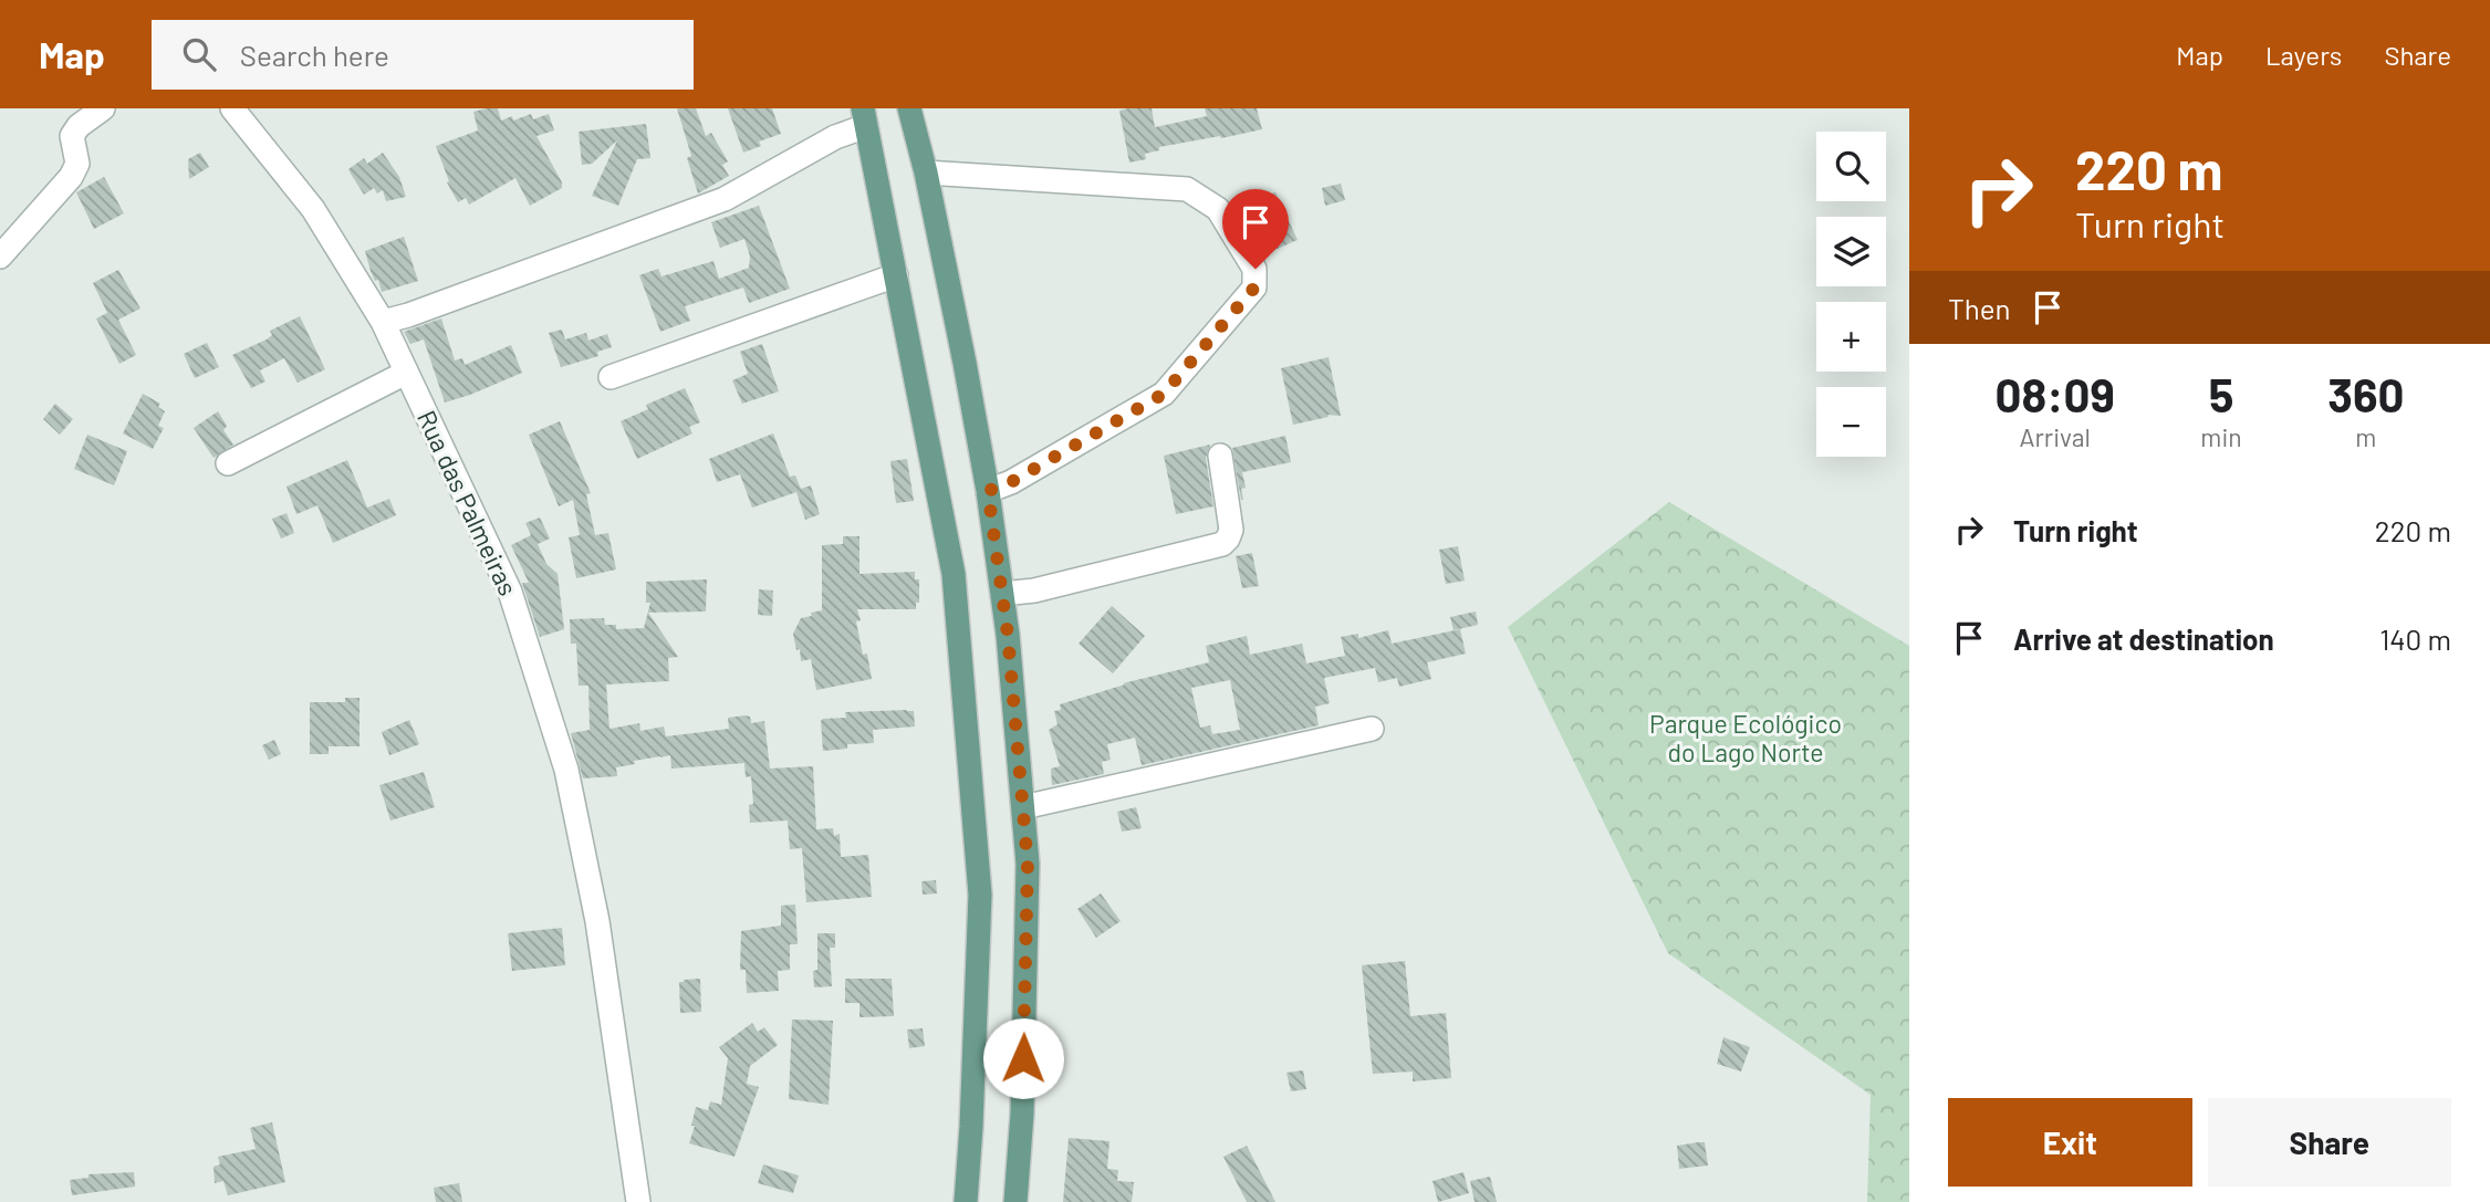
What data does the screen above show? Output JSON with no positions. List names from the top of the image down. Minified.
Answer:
{"streets":{"street":["Rua das Palmeiras"]},"parks":["Parque Ecológico do Lago Norte"],"page":{"header":"Map","search":"Search here","nav":["Map","Layers","Share"],"turn":["220 m","Turn right"],"map_buttons":["+","−"],"then":"Then","eta":["08:09","Arrival","5","min","360","m"],"list":[{"name":"Turn right","value":"220 m"},{"name":"Arrive at destination","value":"140 m"}],"buttons":["Exit","Share"]}}
